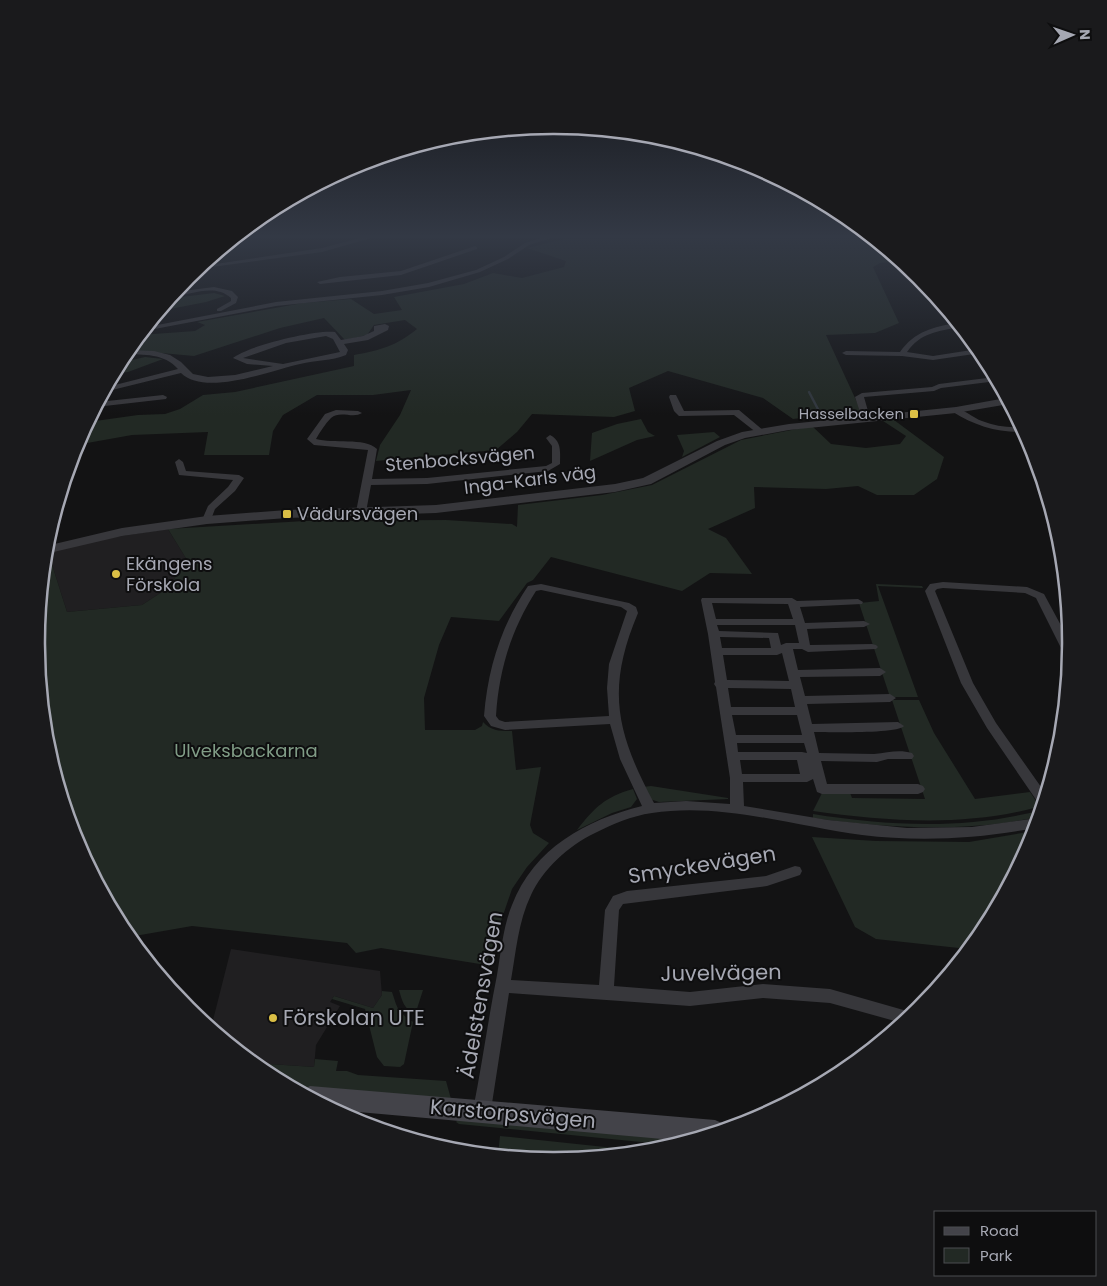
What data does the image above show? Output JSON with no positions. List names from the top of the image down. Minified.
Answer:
{"streets":{"main road":["Karstorpsvägen"],"street":["Stenbocksvägen","Inga-Karls väg","Smyckevägen","Juvelvägen","Ädelstensvägen"]},"crossings":[["Smyckevägen","Juvelvägen"],["Juvelvägen","Ädelstensvägen"],["Ädelstensvägen","Karstorpsvägen"]],"parks":["Ulveksbackarna"],"places":{"transit":["Hasselbacken","Vädursvägen"],"other":["Ekängens Förskola","Förskolan UTE"]},"legend":["Road","Park"],"north":"right"}
